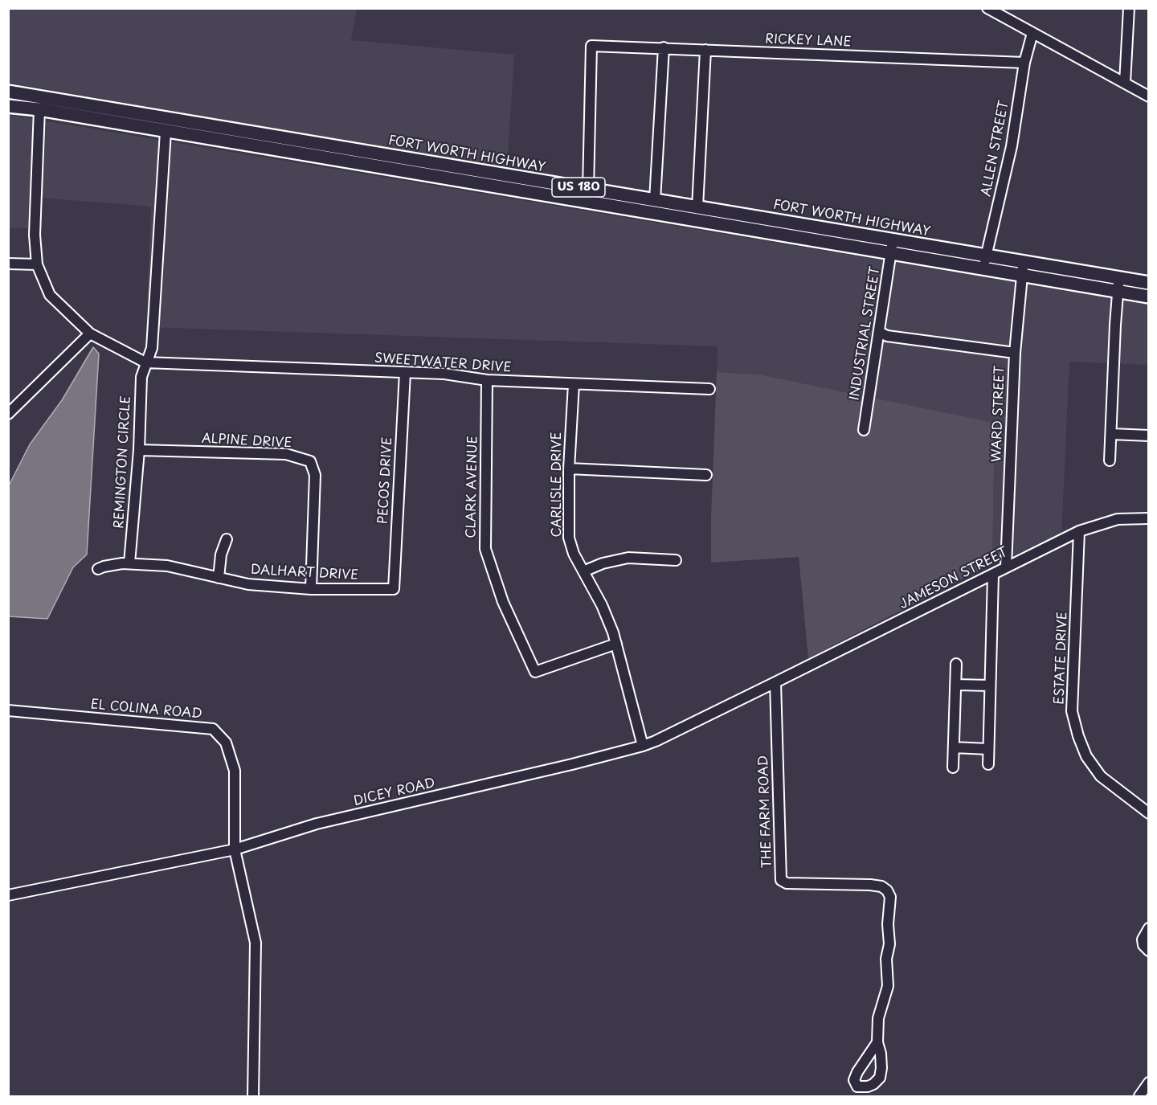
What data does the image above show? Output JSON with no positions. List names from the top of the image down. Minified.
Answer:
{"streets":{"main road":["FORT WORTH HIGHWAY","US 180"],"street":["RICKEY LANE","ALLEN STREET","INDUSTRIAL STREET","SWEETWATER DRIVE","WARD STREET","ALPINE DRIVE","REMINGTON CIRCLE","PECOS DRIVE","CARLISLE DRIVE","CLARK AVENUE","DALHART DRIVE","JAMESON STREET","ESTATE DRIVE","EL COLINA ROAD","DICEY ROAD","THE FARM ROAD"]},"crossings":[["RICKEY LANE","ALLEN STREET"],["RICKEY LANE","FORT WORTH HIGHWAY"],["ALLEN STREET","FORT WORTH HIGHWAY"],["FORT WORTH HIGHWAY","INDUSTRIAL STREET"],["FORT WORTH HIGHWAY","SWEETWATER DRIVE"],["FORT WORTH HIGHWAY","WARD STREET"],["SWEETWATER DRIVE","REMINGTON CIRCLE"],["SWEETWATER DRIVE","PECOS DRIVE"],["SWEETWATER DRIVE","CARLISLE DRIVE"],["SWEETWATER DRIVE","CLARK AVENUE"],["WARD STREET","JAMESON STREET"],["ALPINE DRIVE","REMINGTON CIRCLE"],["ALPINE DRIVE","DALHART DRIVE"],["REMINGTON CIRCLE","DALHART DRIVE"],["PECOS DRIVE","DALHART DRIVE"],["CARLISLE DRIVE","CLARK AVENUE"],["CARLISLE DRIVE","DICEY ROAD"],["JAMESON STREET","ESTATE DRIVE"],["JAMESON STREET","DICEY ROAD"],["JAMESON STREET","THE FARM ROAD"],["EL COLINA ROAD","DICEY ROAD"],["DICEY ROAD","THE FARM ROAD"]]}
